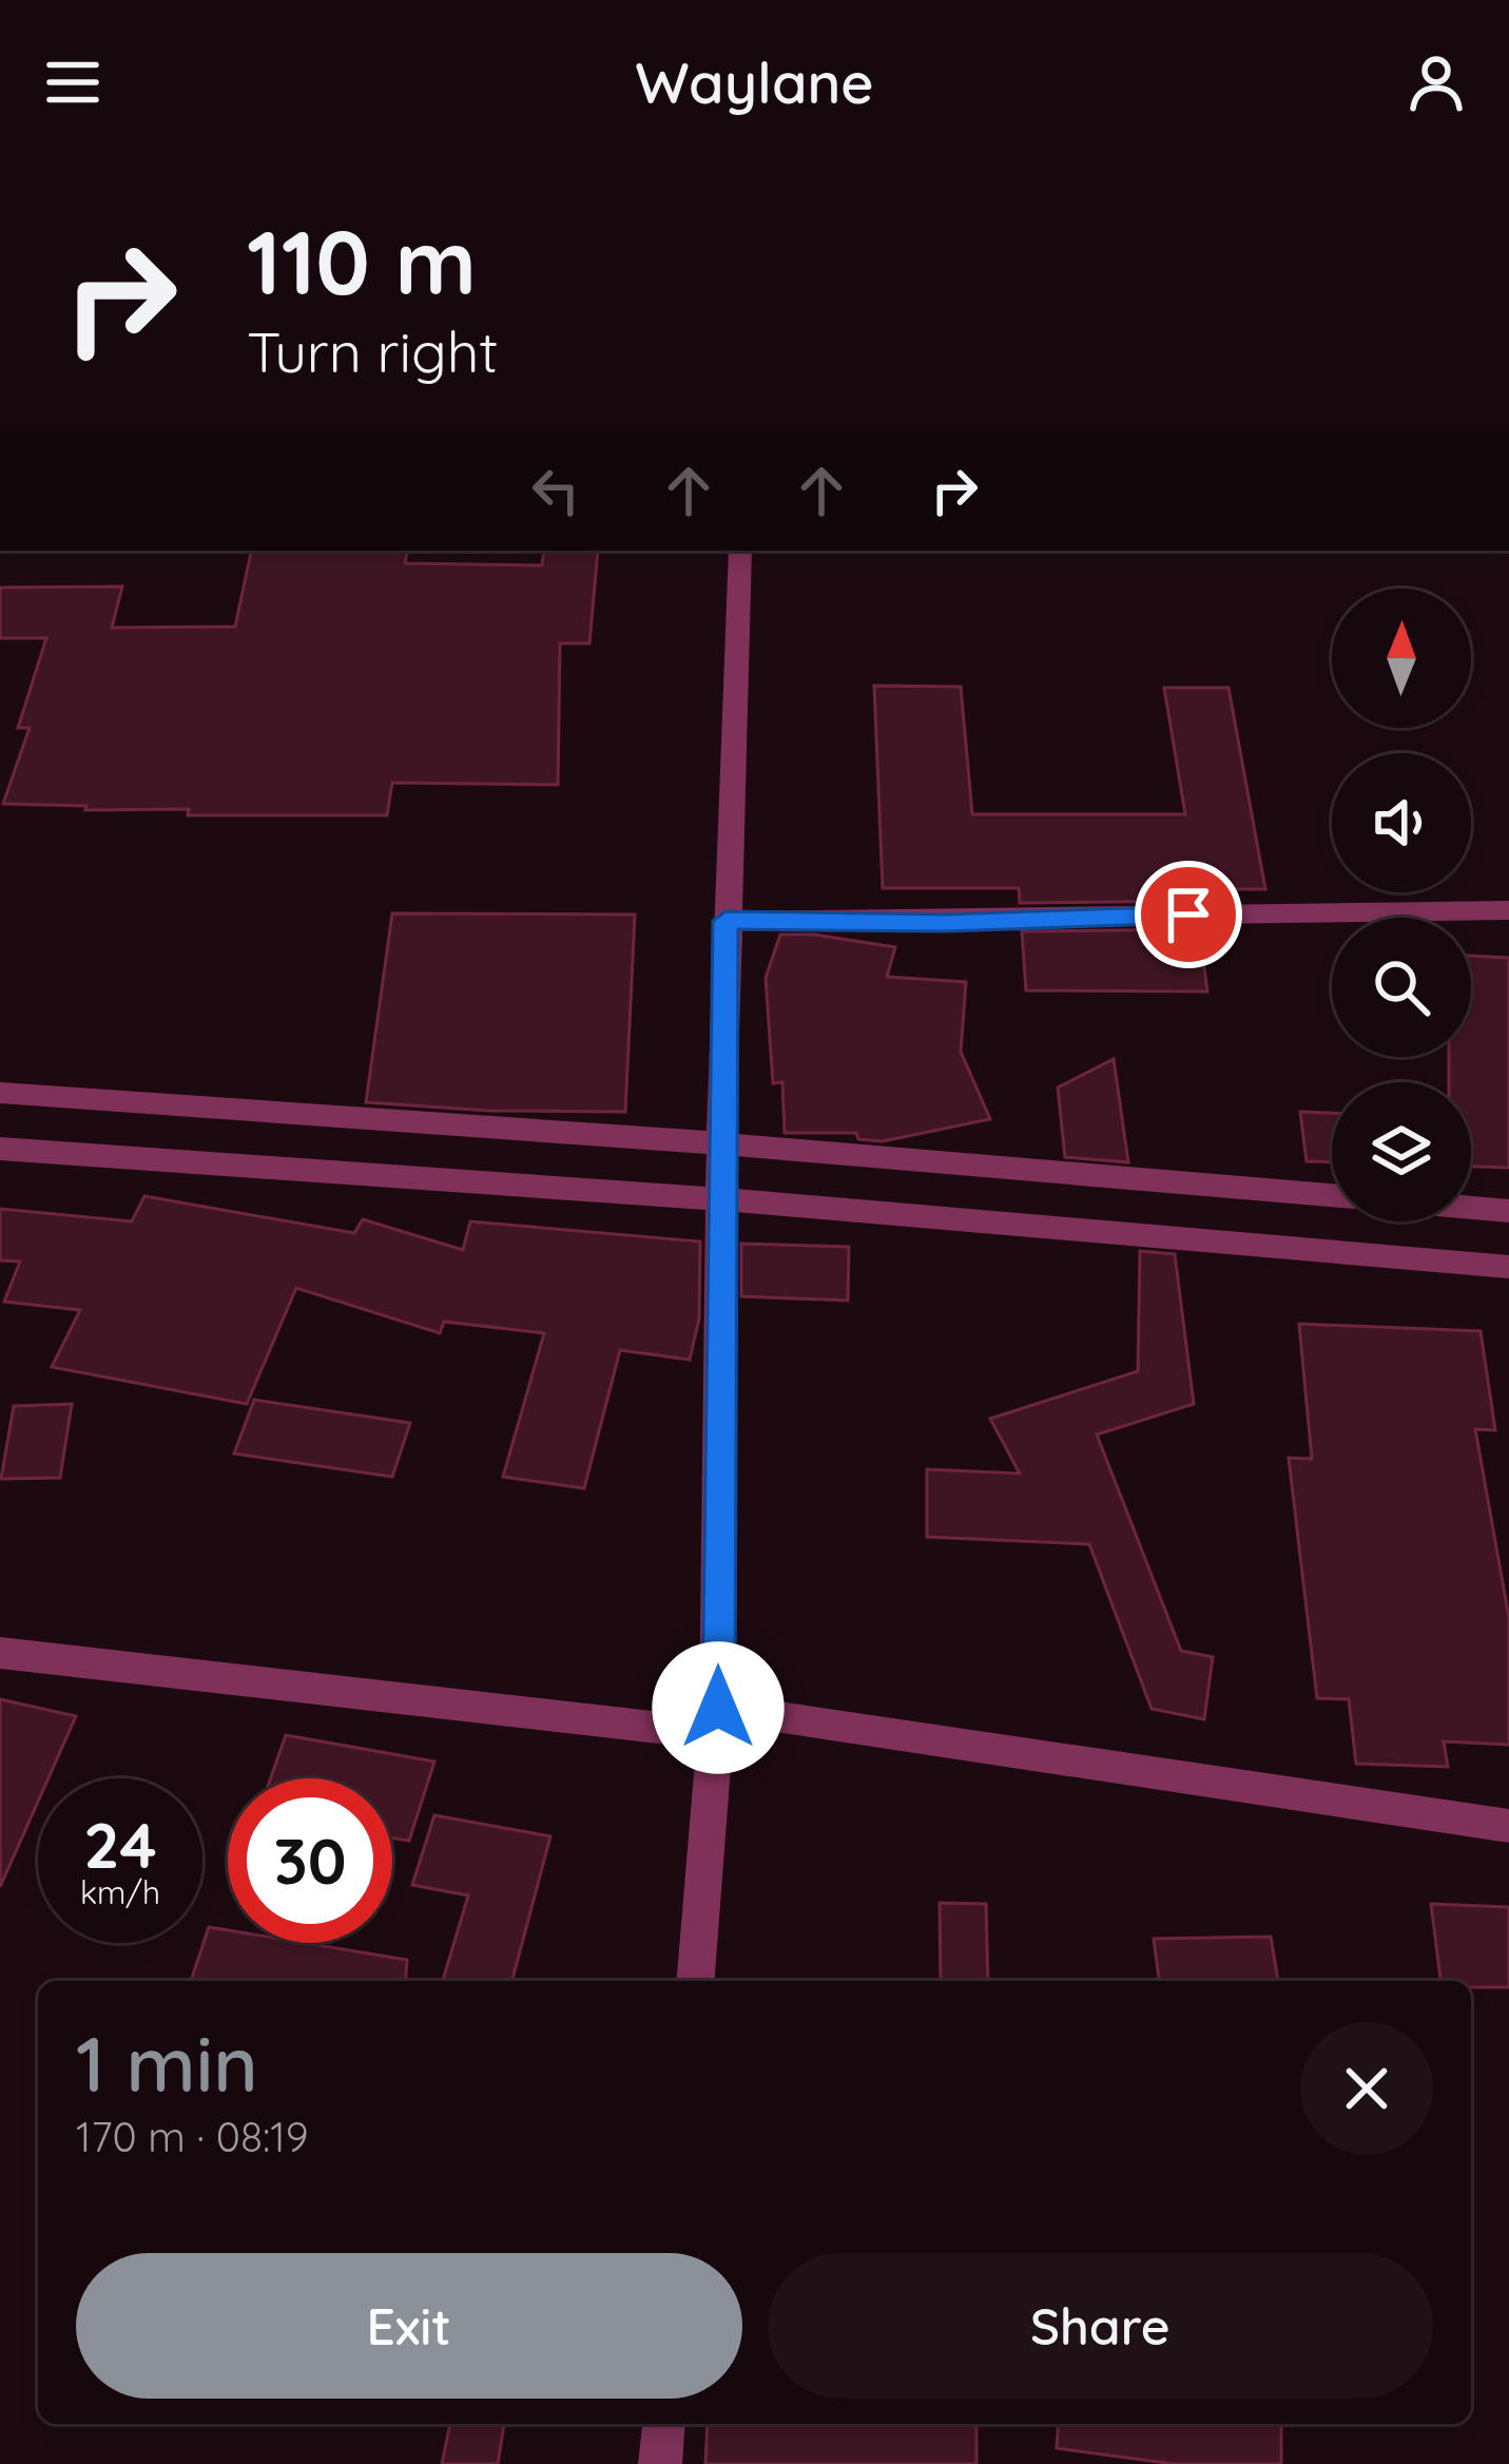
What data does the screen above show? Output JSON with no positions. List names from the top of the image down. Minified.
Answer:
{"north":"top","page":{"header":"Waylane","turn":["110 m","Turn right"],"speed":"24 km/h","limit":"30","heading":["1 min","170 m · 08:19"],"buttons":["Exit","Share"]}}
